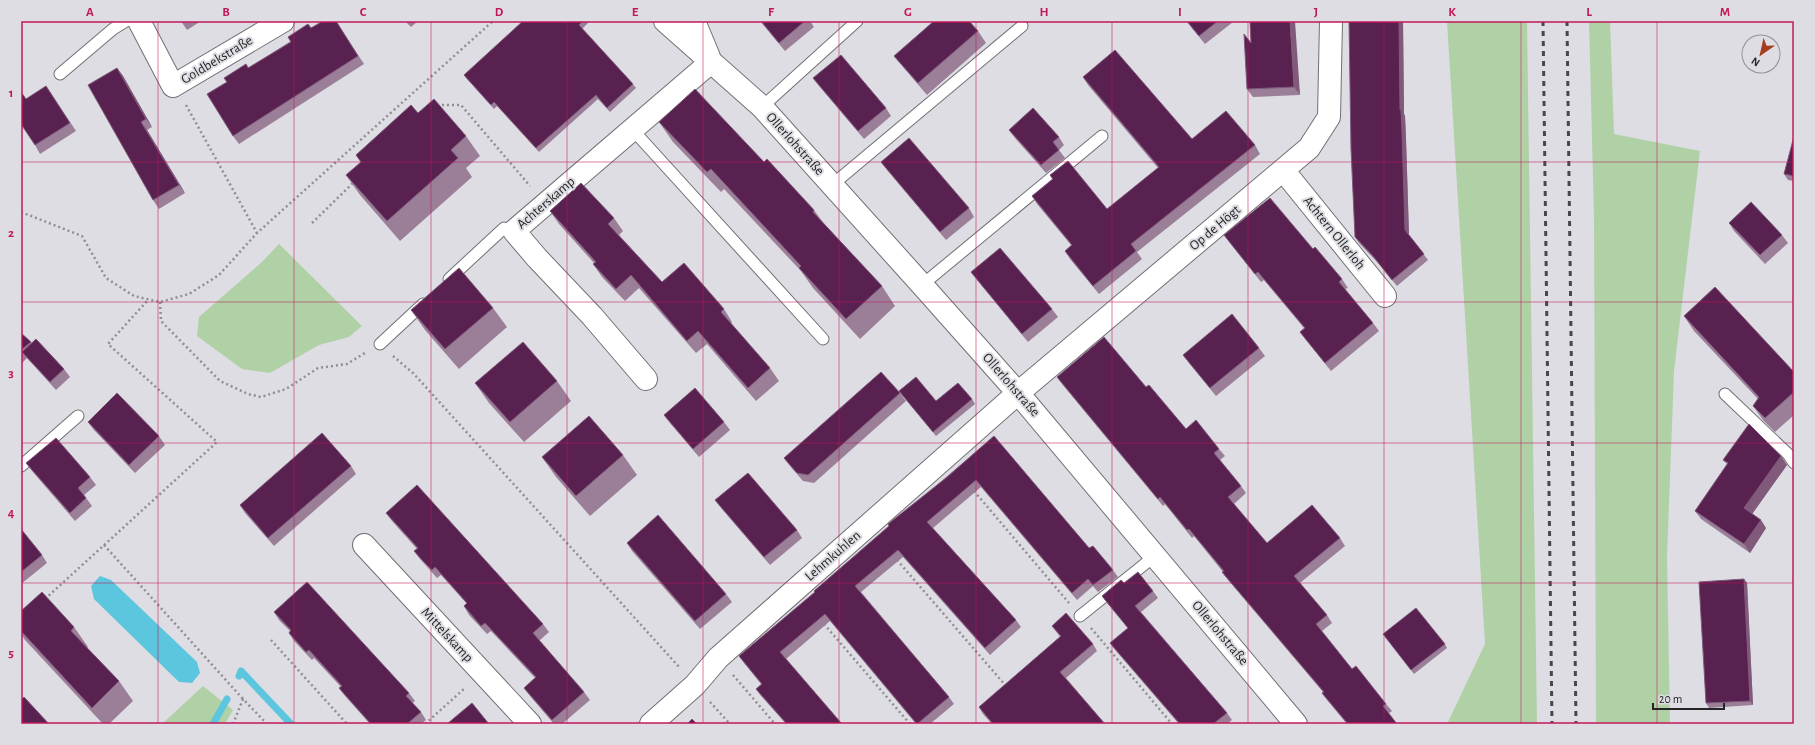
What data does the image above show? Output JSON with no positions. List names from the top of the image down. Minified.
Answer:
{"streets":{"street":["Goldbekstraße","Ollerlohstraße","Achterskamp","Op de Högt","Achtern Ollerloh","Lehmkuhlen","Mittelskamp"]},"crossings":[["Ollerlohstraße","Achterskamp"],["Ollerlohstraße","Op de Högt"],["Ollerlohstraße","Lehmkuhlen"],["Op de Högt","Achtern Ollerloh"],["Op de Högt","Lehmkuhlen"]],"scale_bar":"20 m","north":"bottom left","grid":{"columns":["A","B","C","D","E","F","G","H","I","J","K","L","M"],"rows":["1","2","3","4","5"]}}
